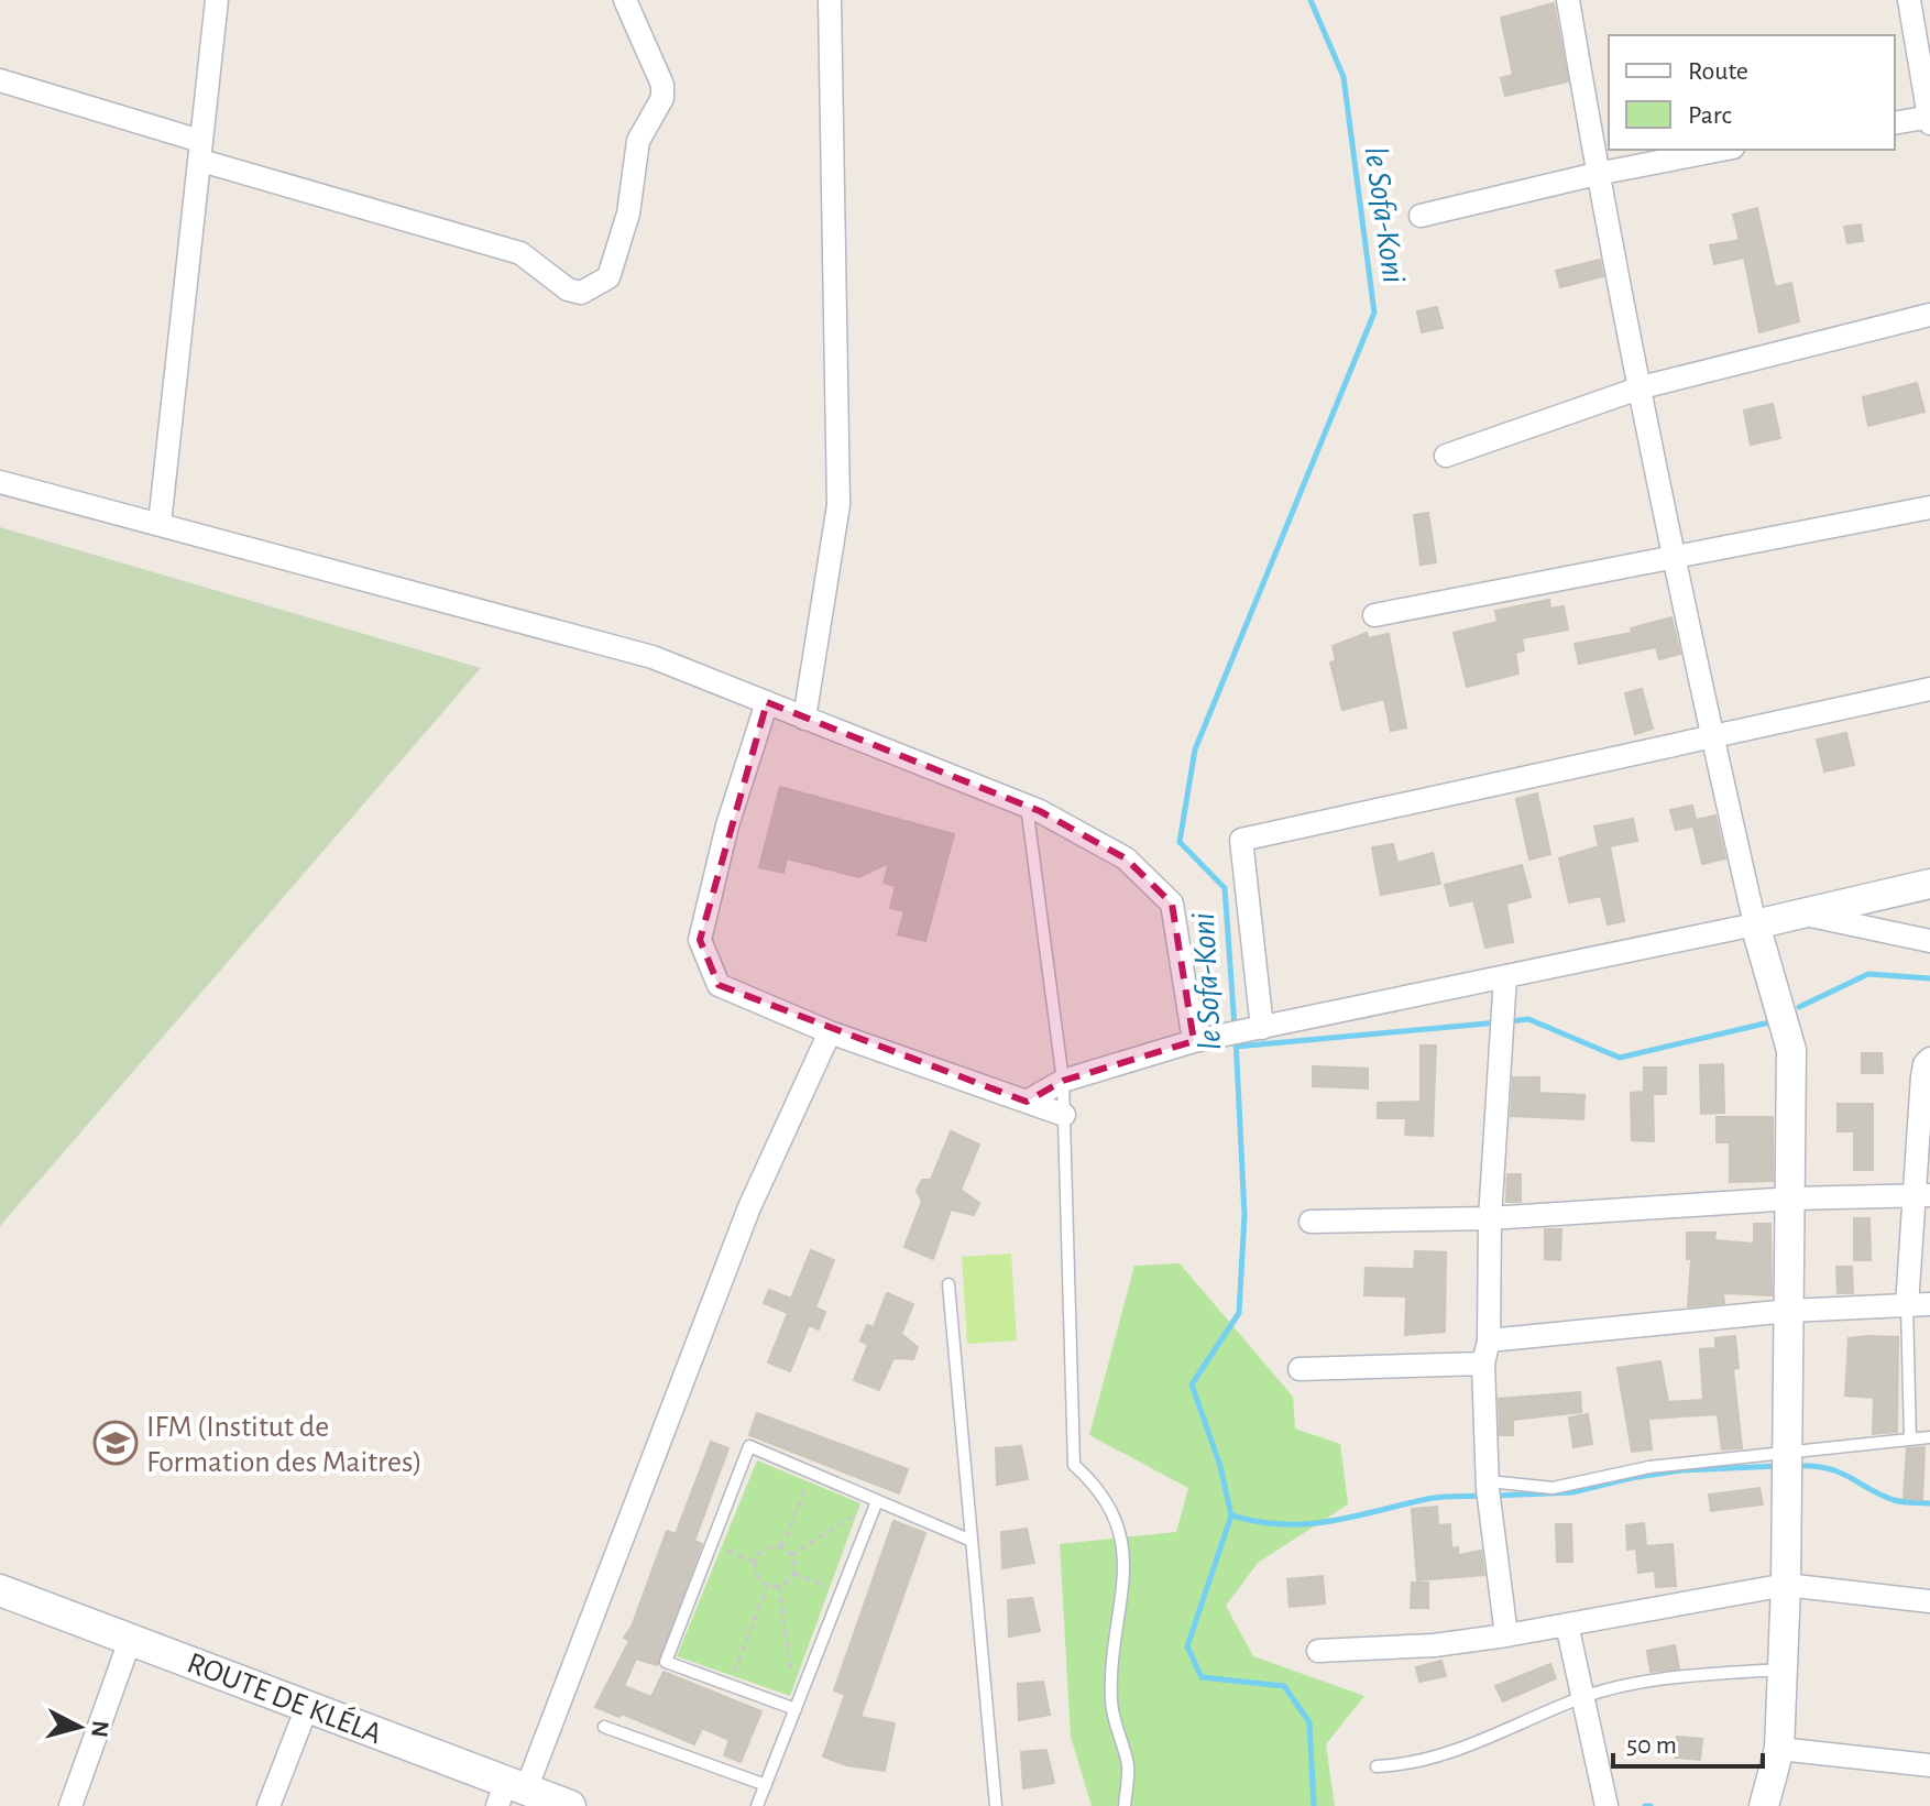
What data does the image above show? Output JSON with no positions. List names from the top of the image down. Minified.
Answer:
{"streets":{"main road":["ROUTE DE KLÉLA"]},"water":["le Sofa-Koni"],"places":{"school or university":["IFM (Institut de Formation des Maitres)"]},"legend":["Route","Parc"],"scale_bar":"50 m","north":"right"}
